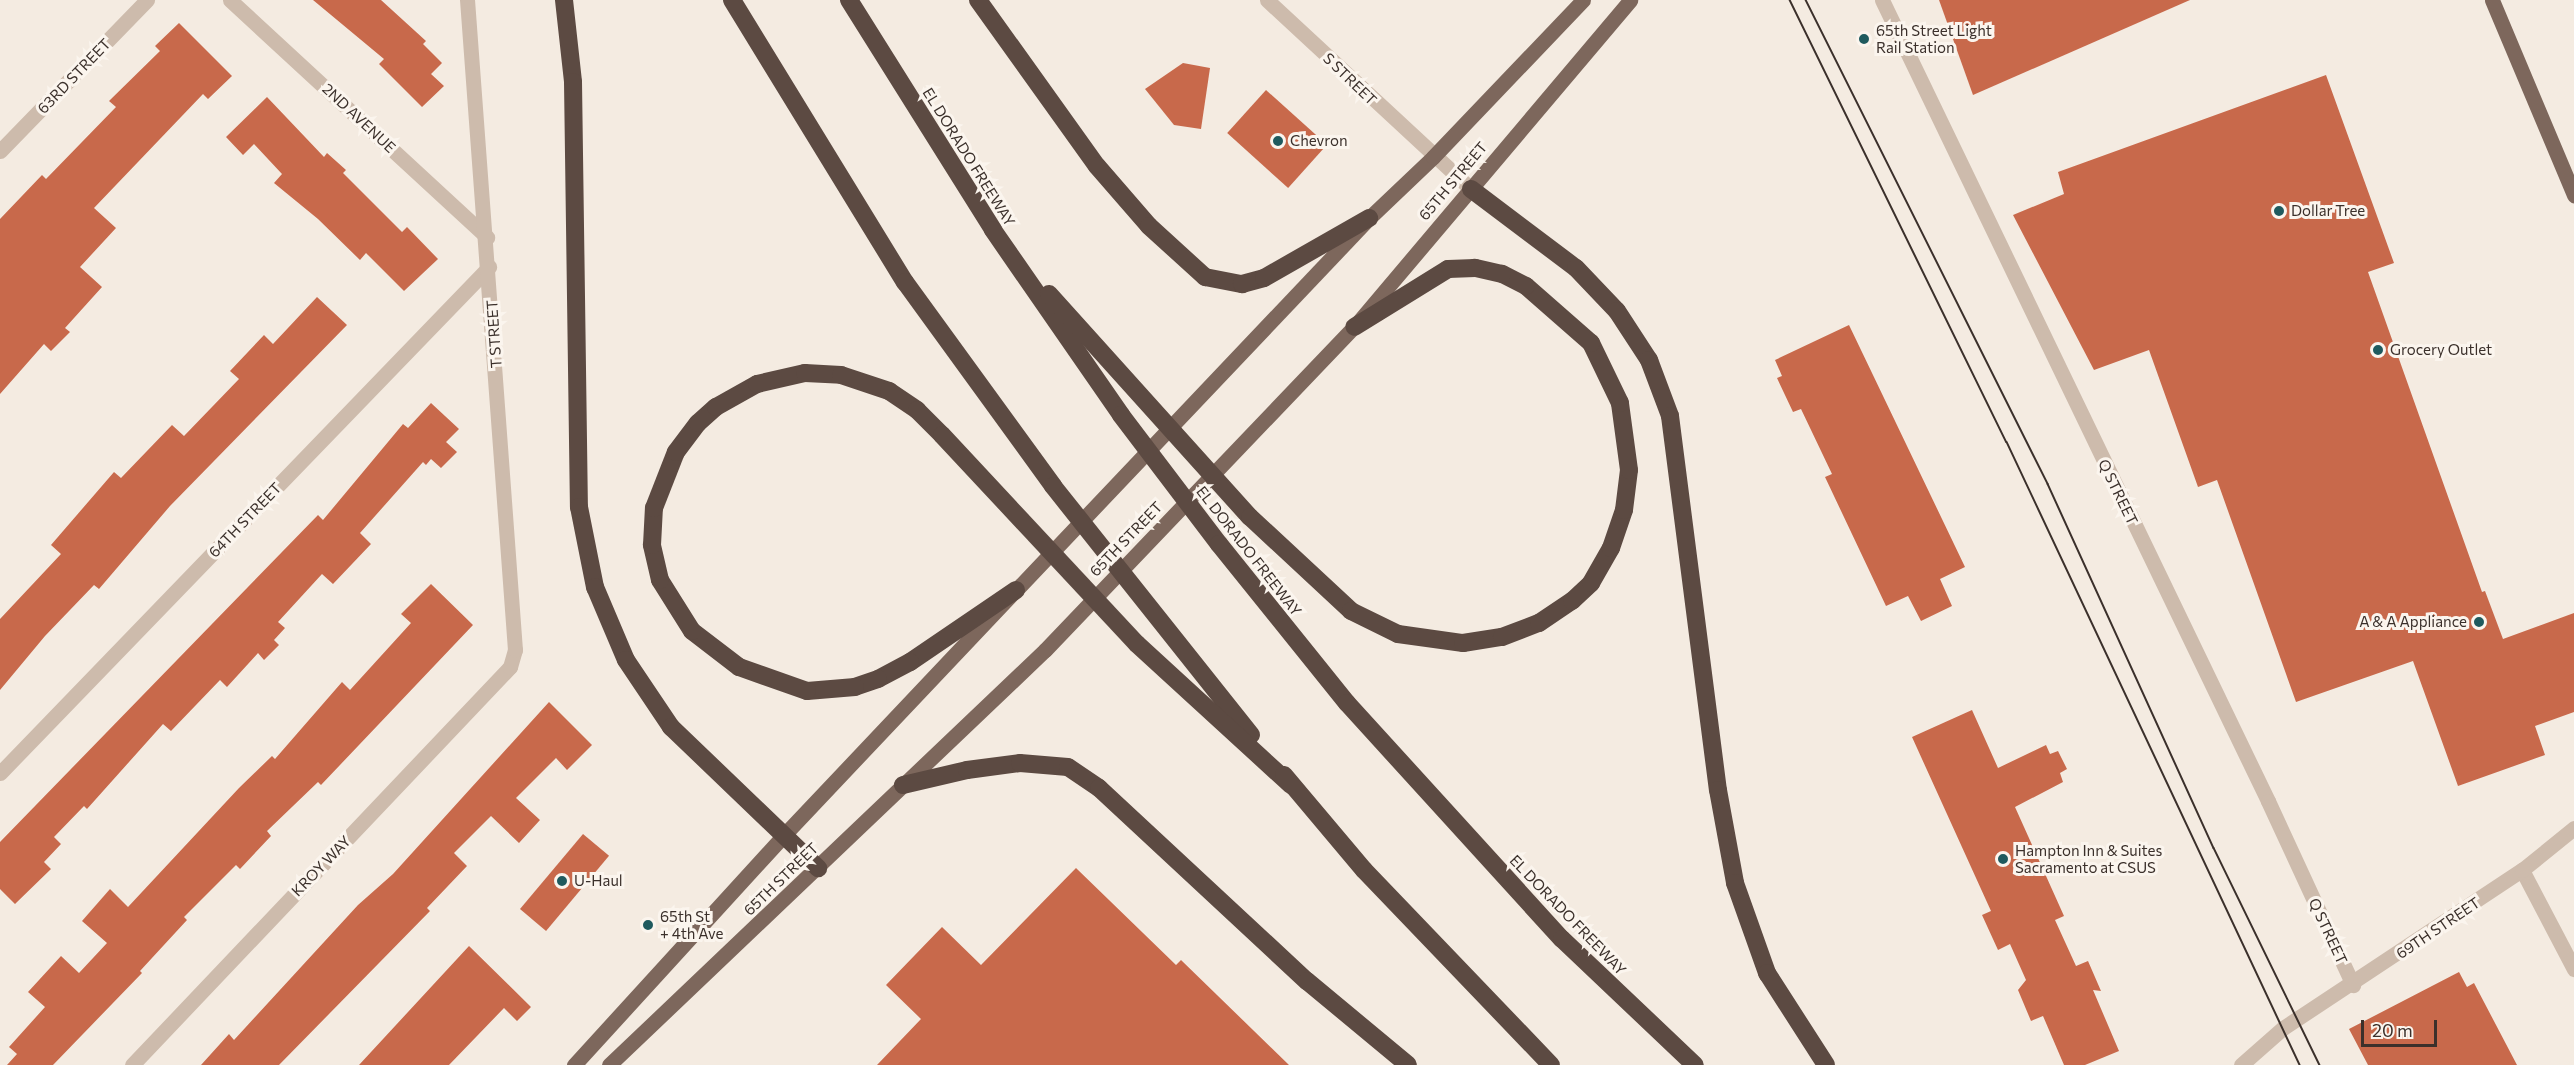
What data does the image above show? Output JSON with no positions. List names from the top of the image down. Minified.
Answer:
{"streets":{"highway":["EL DORADO FREEWAY"],"main road":["65TH STREET"],"street":["63RD STREET","S STREET","2ND AVENUE","T STREET","Q STREET","64TH STREET","KROY WAY","69TH STREET"]},"crossings":[["S STREET","65TH STREET"],["2ND AVENUE","T STREET"],["T STREET","64TH STREET"],["T STREET","KROY WAY"],["Q STREET","69TH STREET"]],"places":["65th Street Light Rail Station","Chevron","Dollar Tree","Grocery Outlet","A & A Appliance","Hampton Inn & Suites Sacramento at CSUS","U-Haul","65th St + 4th Ave"],"scale_bar":"20 m"}
